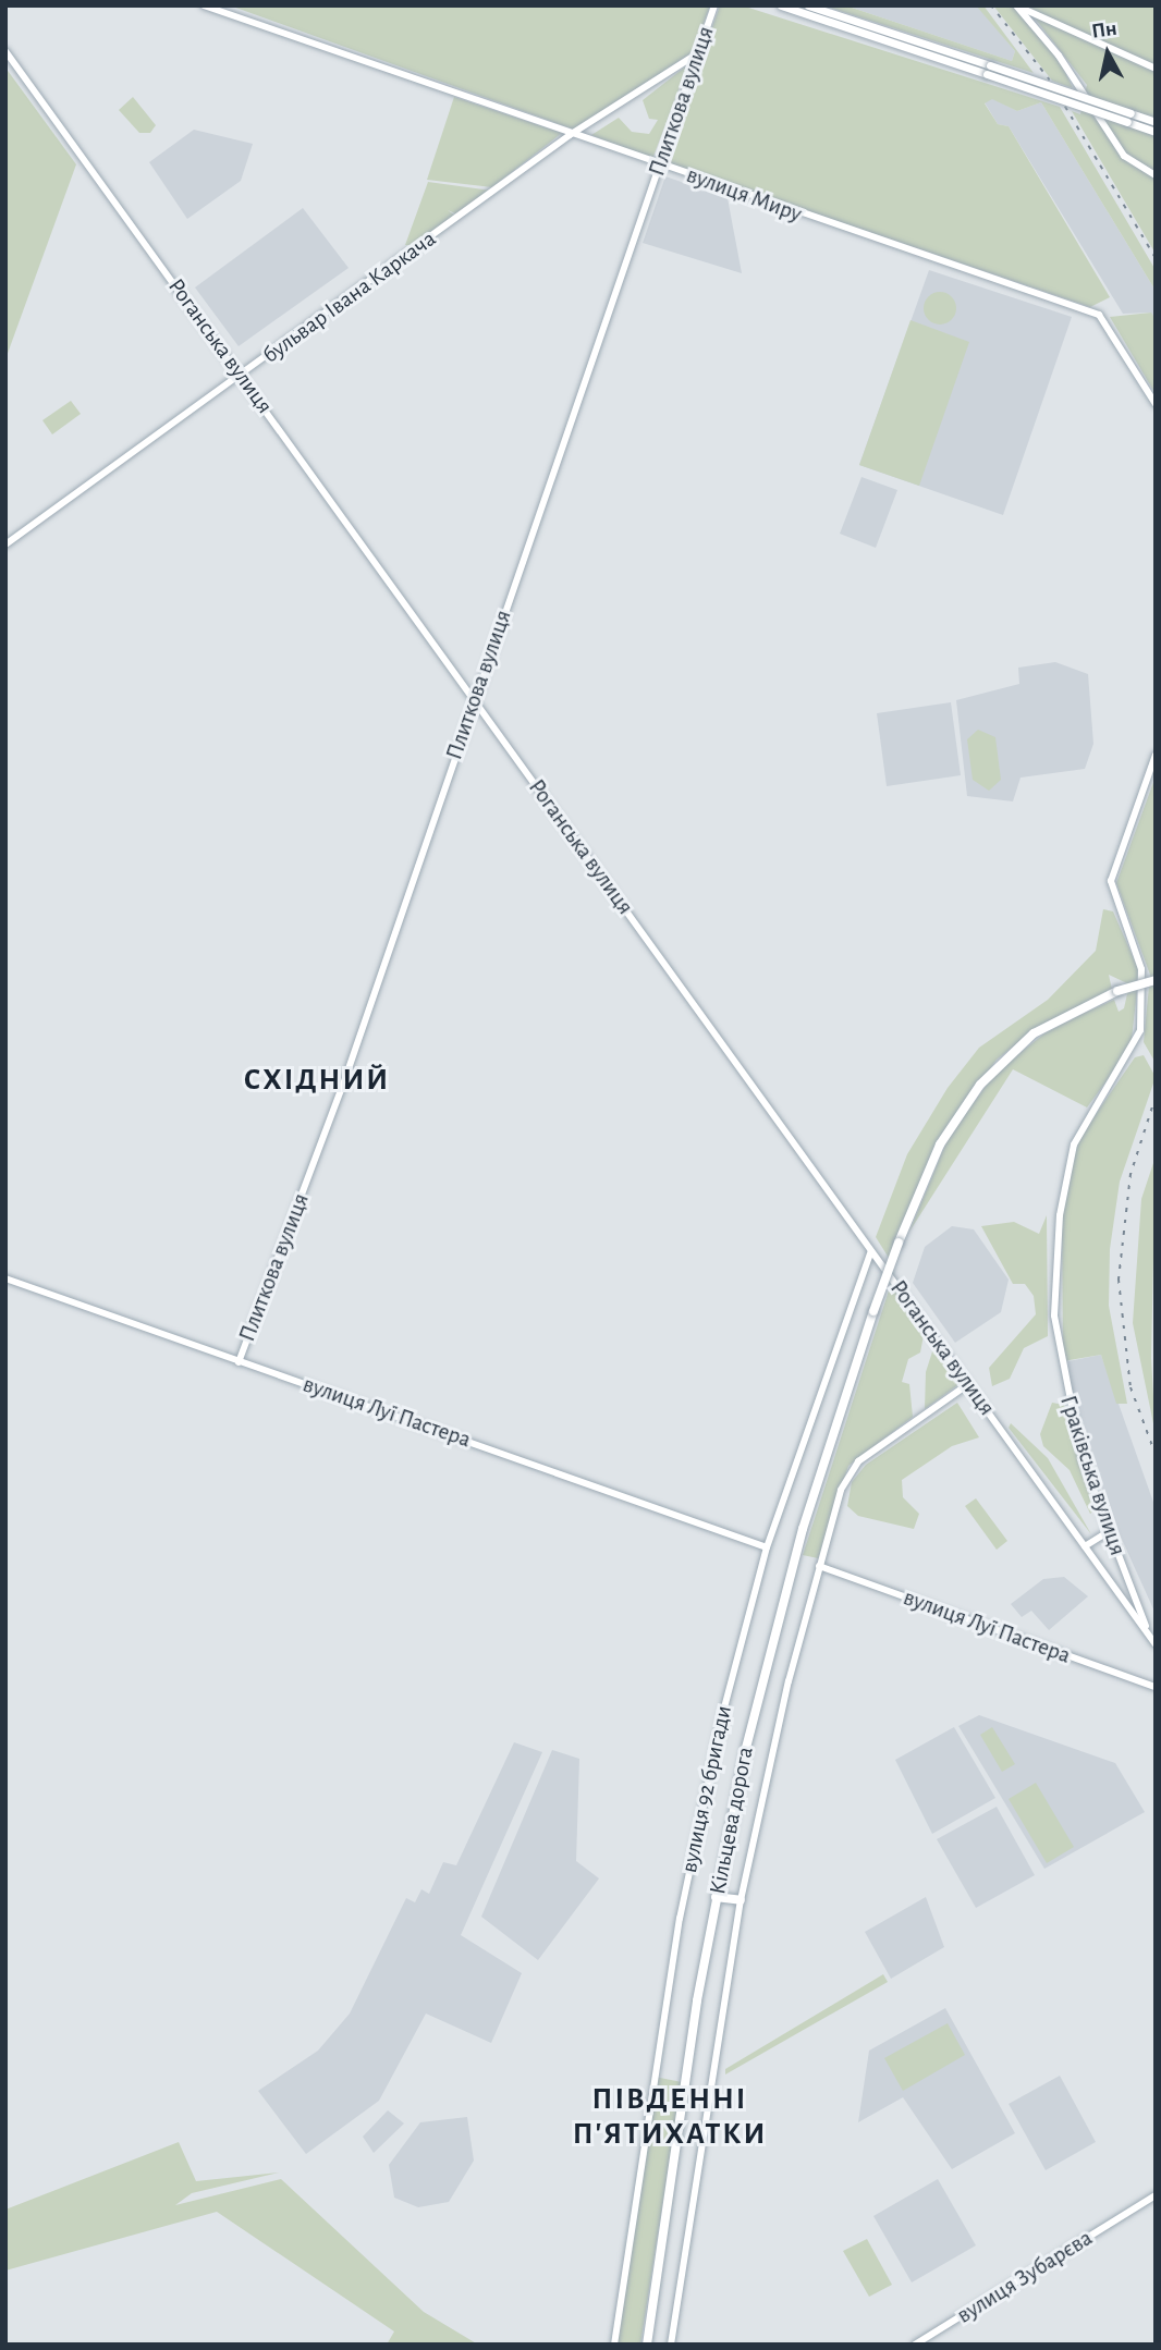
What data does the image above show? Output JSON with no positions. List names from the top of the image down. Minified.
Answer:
{"streets":{"highway":["Кільцева дорога"],"street":["Плиткова вулиця","вулиця Миру","бульвар Івана Каркача","Роганська вулиця","вулиця Луї Пастера","Граківська вулиця","вулиця 92 бригади","вулиця Зубарєва"]},"crossings":[["Плиткова вулиця","вулиця Миру"],["Плиткова вулиця","бульвар Івана Каркача"],["Плиткова вулиця","Роганська вулиця"],["Плиткова вулиця","вулиця Луї Пастера"],["вулиця Миру","бульвар Івана Каркача"],["бульвар Івана Каркача","Роганська вулиця"],["Роганська вулиця","Граківська вулиця"],["Роганська вулиця","вулиця 92 бригади"],["вулиця Луї Пастера","вулиця 92 бригади"]],"districts":["СХІДНИЙ","ПІВДЕННІ П'ЯТИХАТКИ"],"north":"top"}
